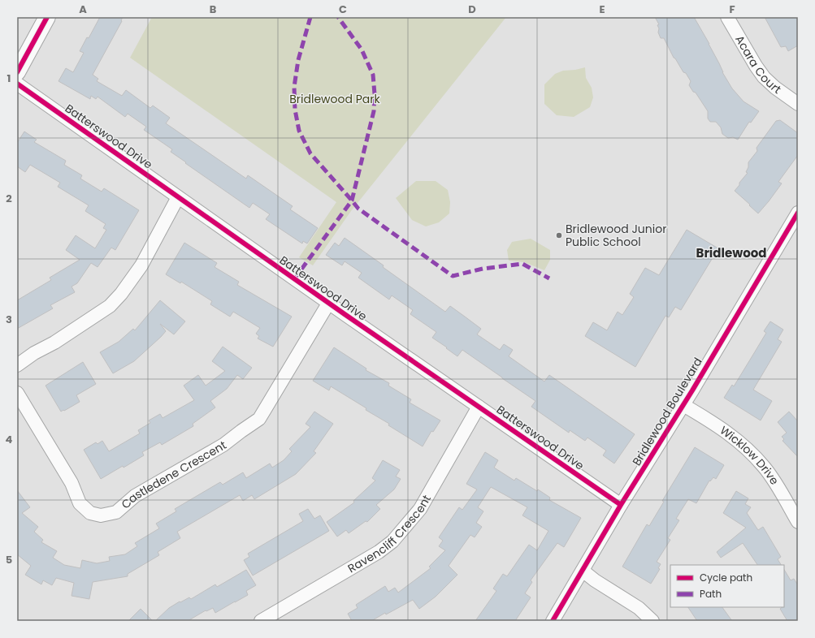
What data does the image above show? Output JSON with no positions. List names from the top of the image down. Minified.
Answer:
{"streets":{"street":["Acara Court","Batterswood Drive","Bridlewood Boulevard","Wicklow Drive","Castledene Crescent","Ravencliff Crescent"]},"crossings":[["Batterswood Drive","Bridlewood Boulevard"],["Batterswood Drive","Castledene Crescent"],["Batterswood Drive","Ravencliff Crescent"],["Bridlewood Boulevard","Wicklow Drive"]],"districts":["Bridlewood"],"parks":["Bridlewood Park"],"places":["Bridlewood Junior Public School"],"legend":["Cycle path","Path"],"grid":{"columns":["A","B","C","D","E","F"],"rows":["1","2","3","4","5"]}}
